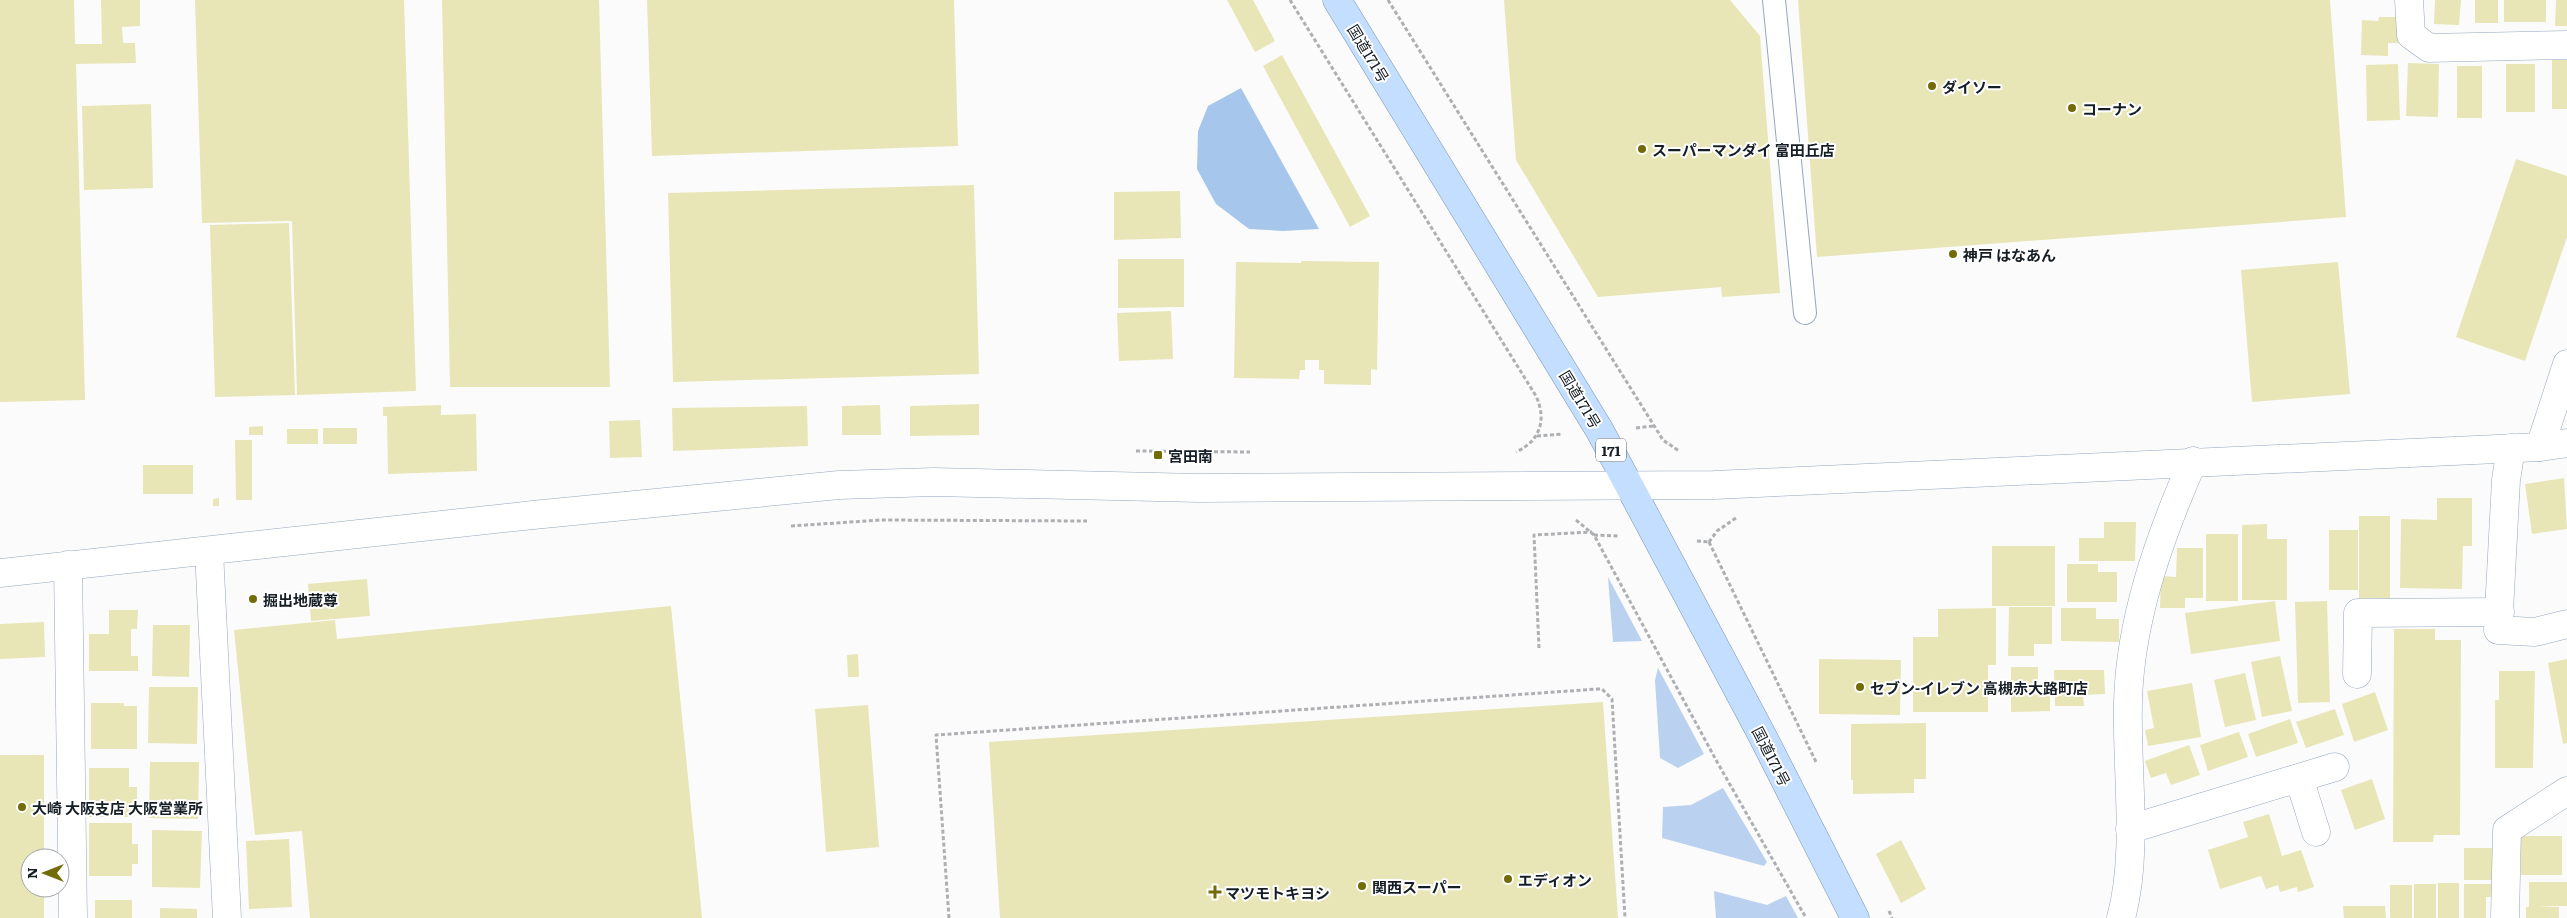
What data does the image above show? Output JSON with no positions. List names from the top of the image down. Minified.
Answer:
{"streets":{"highway":["国道171号","171"]},"places":{"other":["ダイソー","コーナン","スーパーマンダイ 富田丘店","神戸 はなあん","掘出地蔵尊","セブン-イレブン 高槻赤大路町店","大崎 大阪支店 大阪営業所","エディオン","関西スーパー"],"transit":["宮田南"],"health":["マツモトキヨシ"]},"north":"left"}
